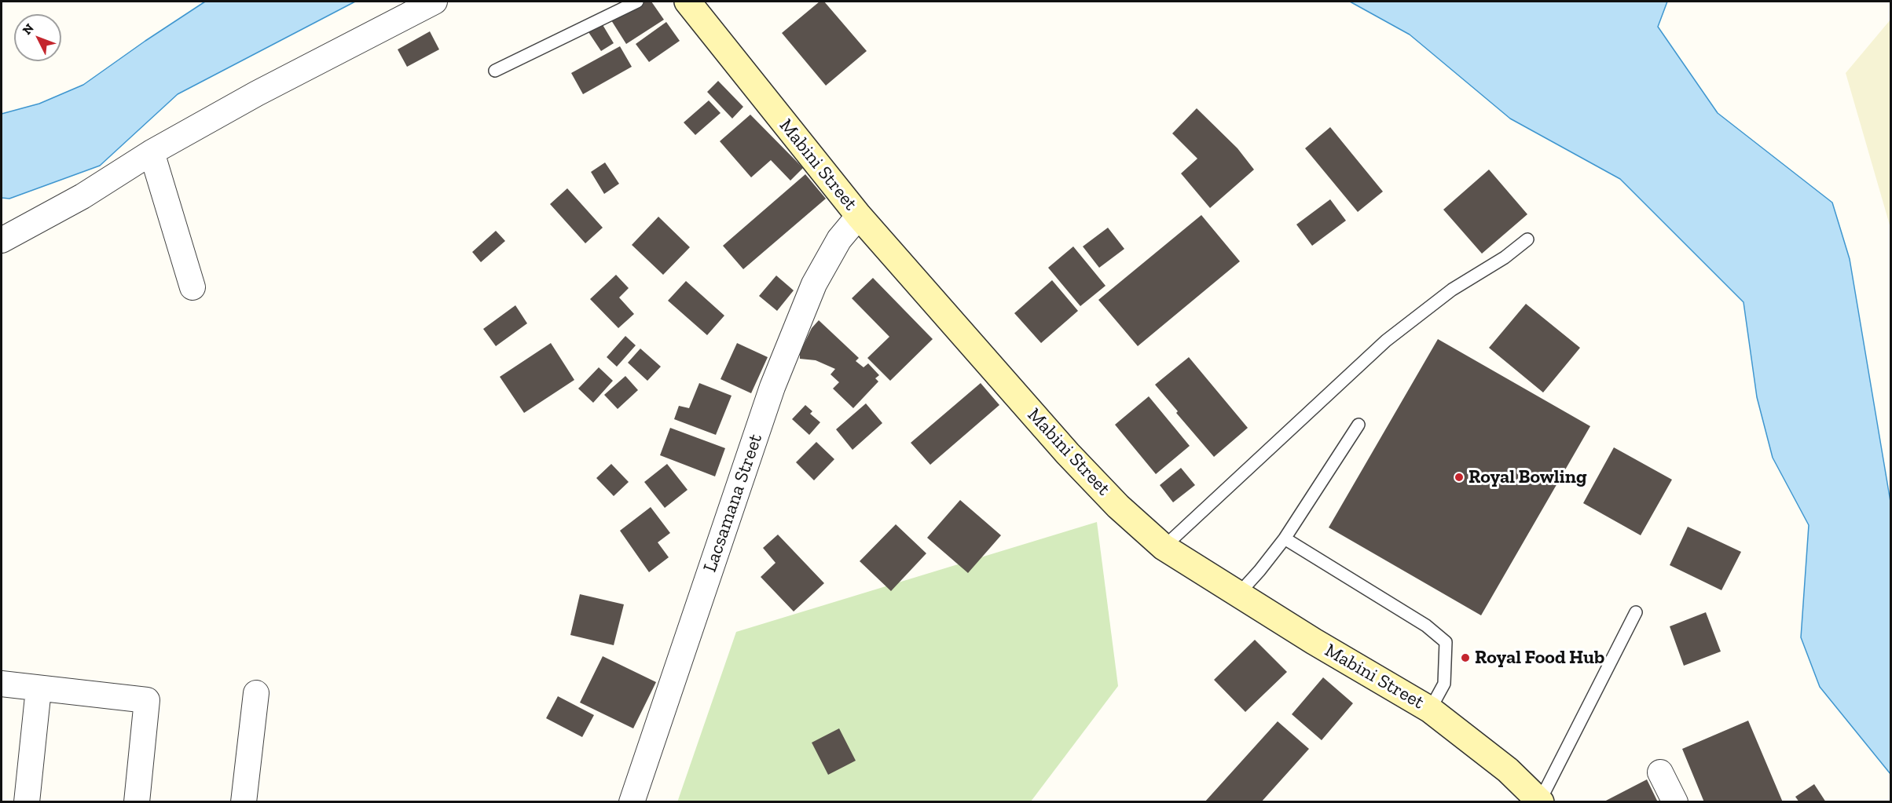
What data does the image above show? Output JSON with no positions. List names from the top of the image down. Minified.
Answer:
{"streets":{"main road":["Mabini Street"],"street":["Lacsamana Street"]},"crossings":[["Mabini Street","Lacsamana Street"]],"places":["Royal Bowling","Royal Food Hub"],"north":"top left"}
